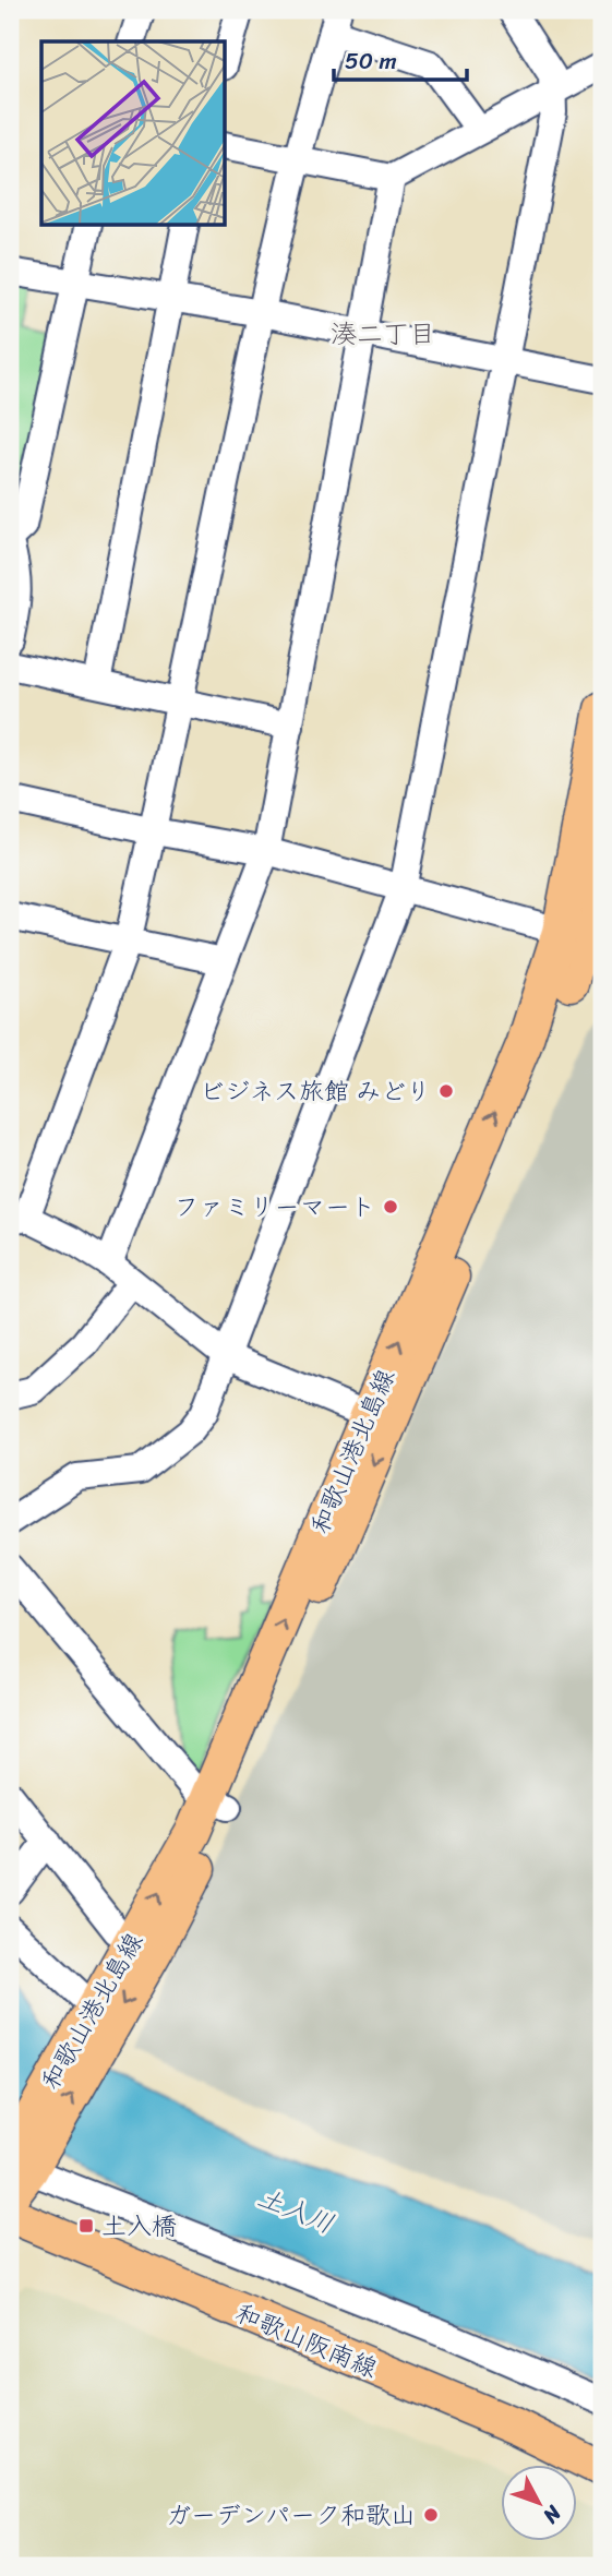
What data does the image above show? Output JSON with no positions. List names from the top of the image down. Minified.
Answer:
{"streets":{"main road":["和歌山港北島線","和歌山阪南線"]},"districts":["湊二丁目"],"water":["土入川"],"places":{"other":["ビジネス旅館 みどり","ファミリーマート","ガーデンパーク和歌山"],"transit":["土入橋"]},"scale_bar":"50 m","north":"bottom right"}
